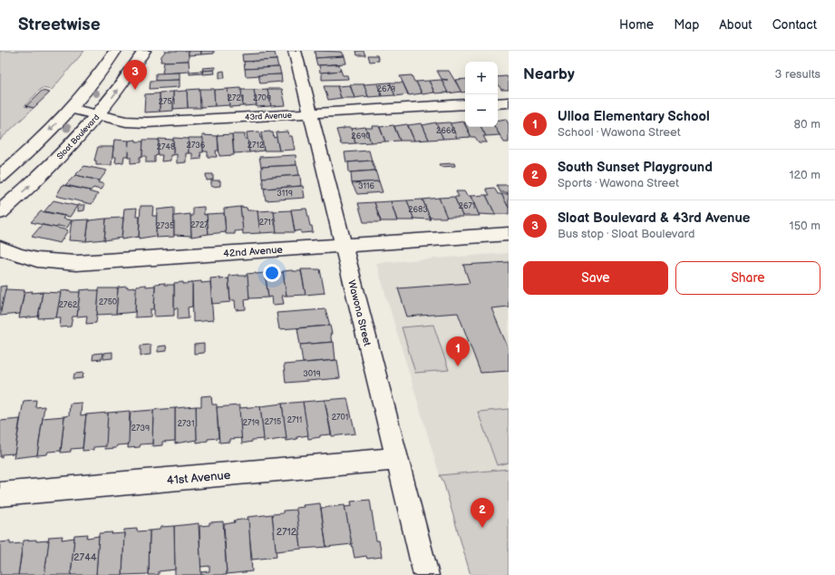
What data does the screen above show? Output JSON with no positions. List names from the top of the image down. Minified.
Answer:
{"streets":{"street":["43rd Avenue","Sloat Boulevard","42nd Avenue","Wawona Street","41st Avenue"]},"crossings":[["43rd Avenue","Sloat Boulevard"],["43rd Avenue","Wawona Street"],["42nd Avenue","Wawona Street"],["Wawona Street","41st Avenue"]],"house_numbers":["2679","2721","2709","2751","2666","2690","2736","2712","2748","3116","3119","2671","2683","2711","2727","2735","2750","2762","3019","2701","2711","2715","2719","2731","2739","2712","2744"],"page":{"header":"Streetwise","nav":["Home","Map","About","Contact"],"heading":["Nearby","3 results"],"pins":["3","1","2"],"map_buttons":["+","−"],"list":[{"mark":"1","name":"Ulloa Elementary School","note":"School · Wawona Street","value":"80 m"},{"mark":"2","name":"South Sunset Playground","note":"Sports · Wawona Street","value":"120 m"},{"mark":"3","name":"Sloat Boulevard & 43rd Avenue","note":"Bus stop · Sloat Boulevard","value":"150 m"}],"buttons":["Save","Share"]}}
